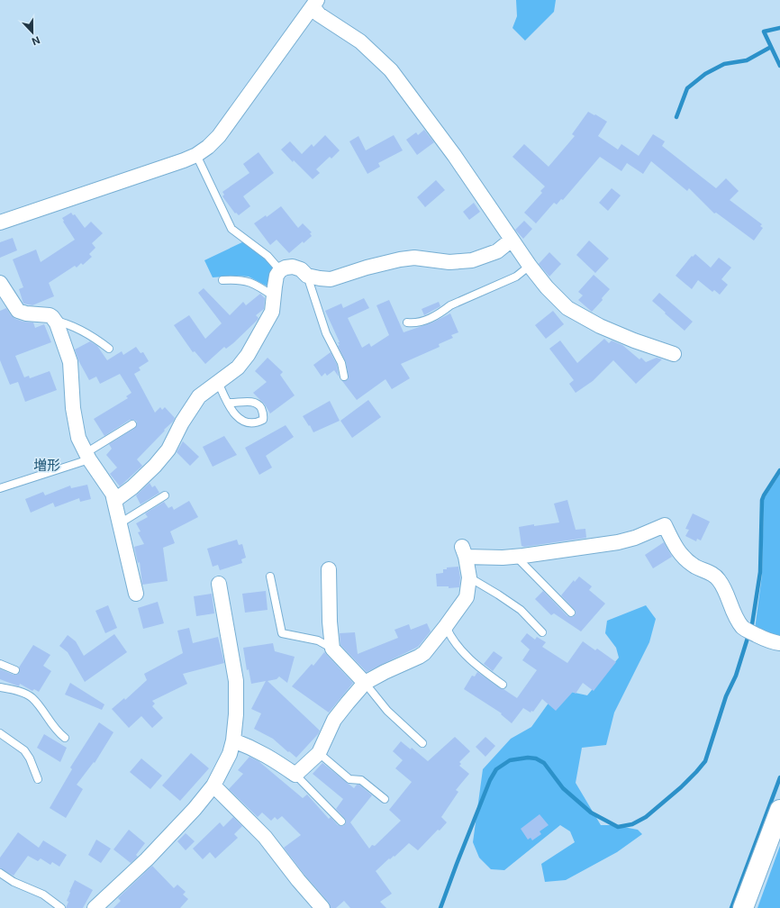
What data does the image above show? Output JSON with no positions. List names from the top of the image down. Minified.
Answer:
{"districts":["増形"],"north":"bottom"}
